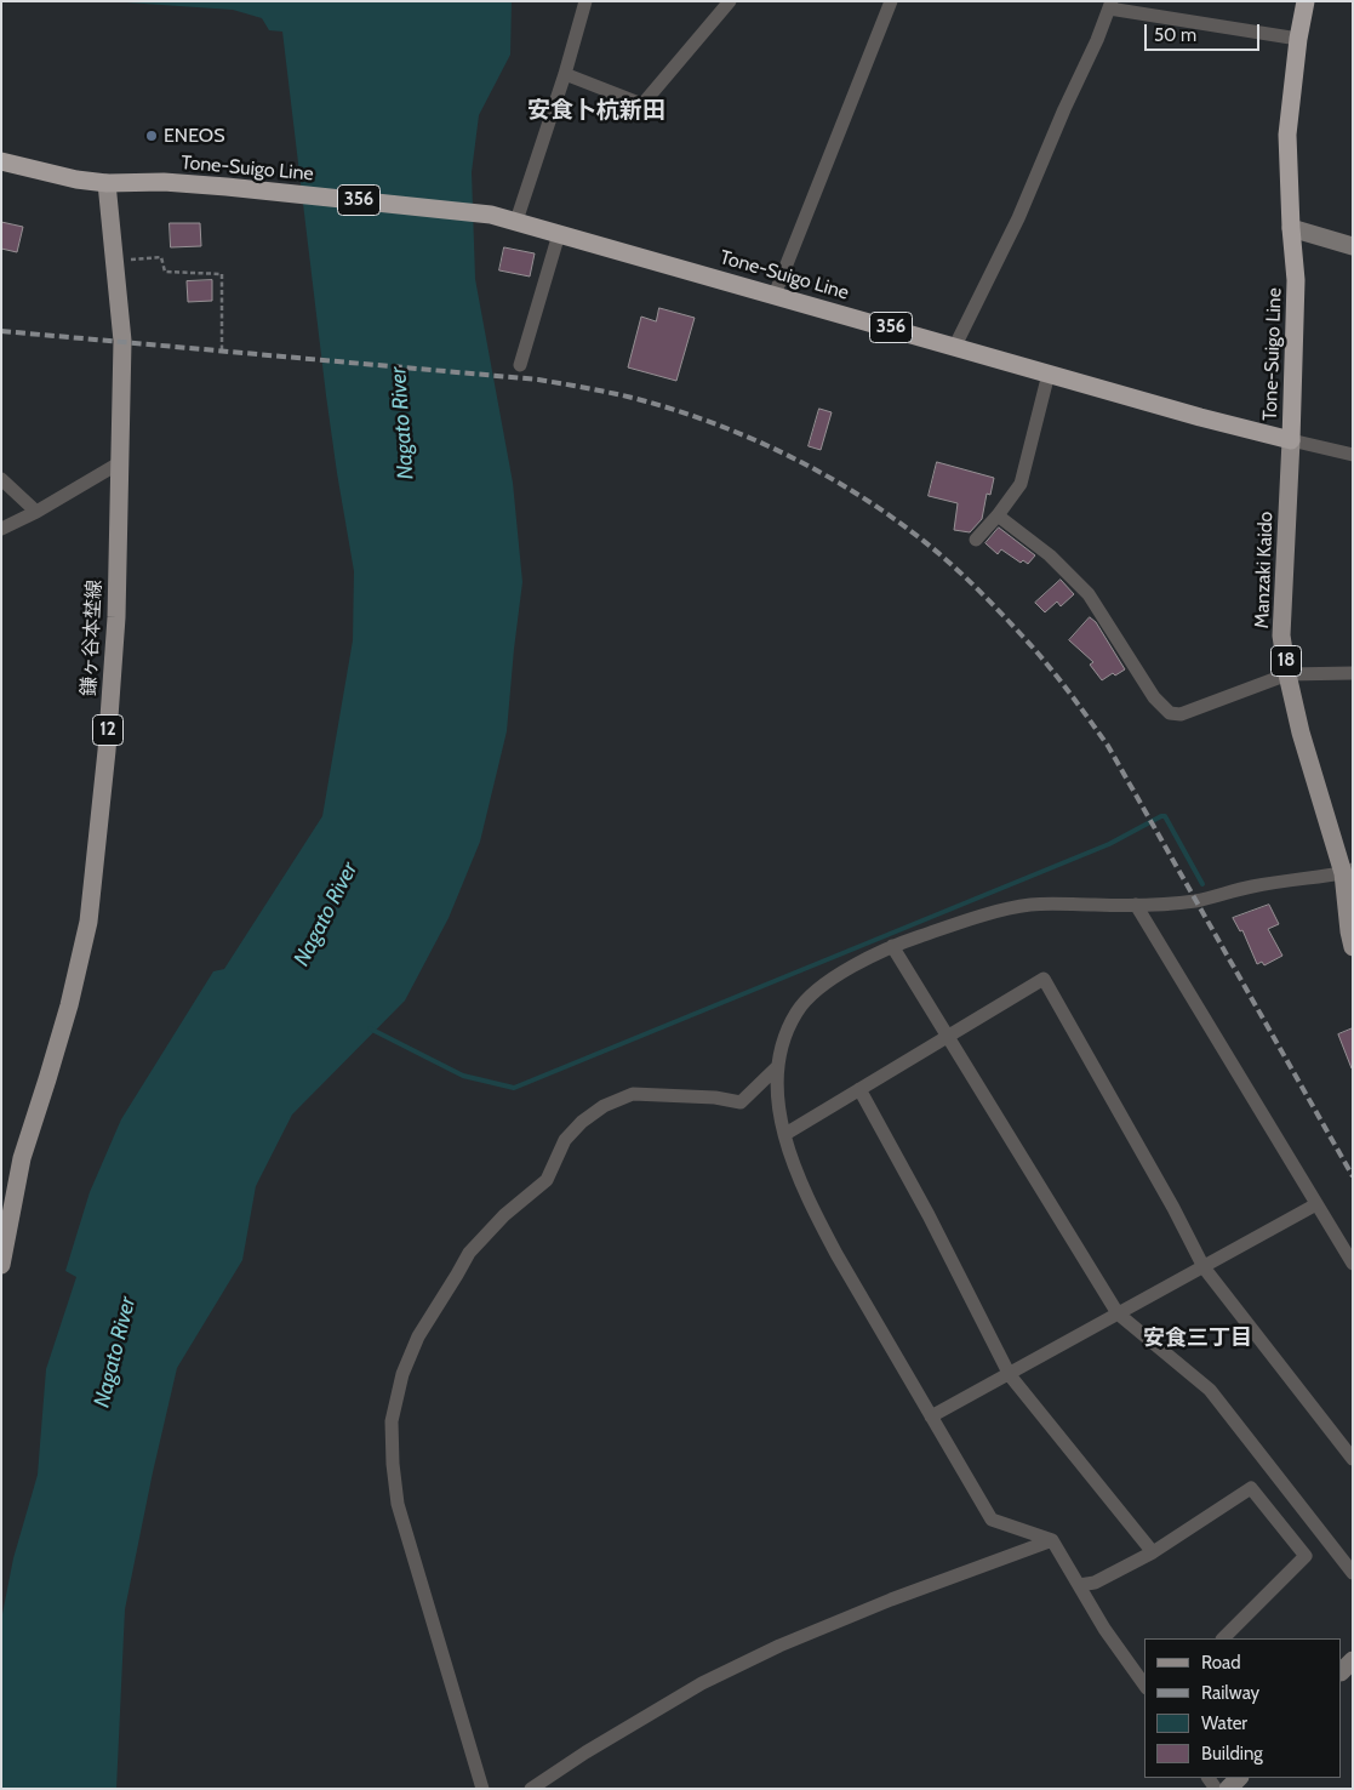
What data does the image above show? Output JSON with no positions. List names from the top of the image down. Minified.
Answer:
{"streets":{"highway":["Tone-Suigo Line","356"],"main road":["Manzaki Kaido","鎌ヶ谷本埜線","18","12"]},"crossings":[["Tone-Suigo Line","Manzaki Kaido"],["Tone-Suigo Line","鎌ヶ谷本埜線"]],"districts":["安食卜杭新田","安食三丁目"],"water":["Nagato River"],"places":["ENEOS"],"legend":["Road","Railway","Water","Building"],"scale_bar":"50 m"}
